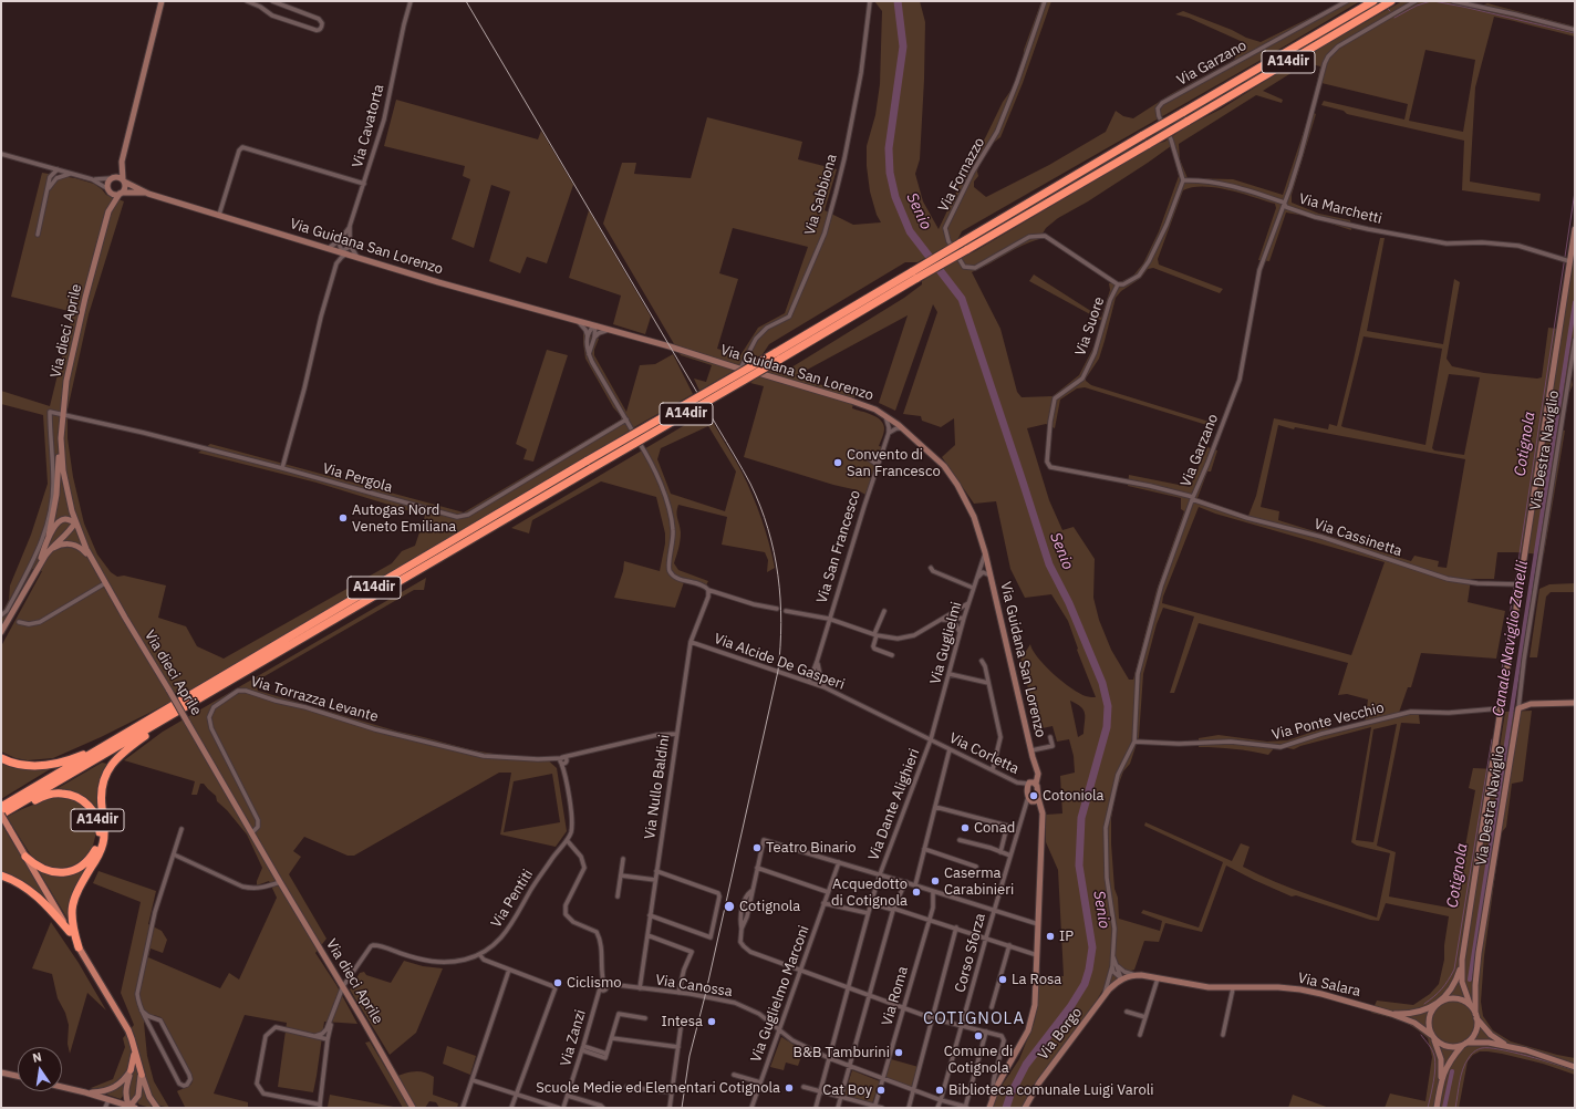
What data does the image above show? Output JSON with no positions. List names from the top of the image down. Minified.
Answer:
{"streets":{"highway":["A14dir"],"main road":["Via Guidana San Lorenzo","Via dieci Aprile","Via Destra Naviglio","Via Salara","Via Borgo"],"street":["Via Garzano","Via Cavatorta","Via Fornazzo","Via Sabbiona","Via Marchetti","Via Suore","Via Pergola","Via Cassinetta","Via San Francesco","Via Guglielmi","Via Alcide De Gasperi","Via Torrazza Levante","Via Ponte Vecchio","Via Corletta","Via Nullo Baldini","Via Dante Alighieri","Via Pentiti","Corso Sforza","Via Canossa","Via Guglielmo Marconi","Via Roma","Via Zanzi"]},"crossings":[["Via Garzano","Via Marchetti"],["Via Garzano","Via Cassinetta"],["Via Garzano","Via Ponte Vecchio"],["Via Garzano","Via Borgo"],["Via Cavatorta","Via Guidana San Lorenzo"],["Via Fornazzo","Via Suore"],["Via Sabbiona","Via Guidana San Lorenzo"],["Via Guidana San Lorenzo","Via Guglielmi"],["Via Guidana San Lorenzo","Via Corletta"],["Via Suore","Via Cassinetta"],["Via dieci Aprile","Via Pergola"],["Via dieci Aprile","Via Torrazza Levante"],["Via dieci Aprile","Via Pentiti"],["Via Destra Naviglio","Via Salara"],["Via San Francesco","Via Alcide De Gasperi"],["Via Guglielmi","Via Alcide De Gasperi"],["Via Guglielmi","Via Corletta"],["Via Guglielmi","Via Dante Alighieri"],["Via Alcide De Gasperi","Via Corletta"],["Via Alcide De Gasperi","Via Nullo Baldini"],["Via Alcide De Gasperi","Via Dante Alighieri"],["Via Torrazza Levante","Via Pentiti"],["Via Corletta","Via Dante Alighieri"],["Via Nullo Baldini","Via Canossa"],["Via Dante Alighieri","Via Canossa"],["Corso Sforza","Via Canossa"],["Via Salara","Via Borgo"],["Via Canossa","Via Guglielmo Marconi"],["Via Canossa","Via Roma"],["Via Canossa","Via Zanzi"]],"districts":["COTIGNOLA"],"water":["Senio","Cotignola","Canale Naviglio Zanelli"],"places":["Convento di San Francesco","Autogas Nord Veneto Emiliana","Cotoniola","Conad","Teatro Binario","Caserma Carabinieri","Acquedotto di Cotignola","Cotignola","IP","La Rosa","Ciclismo","Intesa","Comune di Cotignola","B&B Tamburini","Scuole Medie ed Elementari Cotignola","Cat Boy","Biblioteca comunale Luigi Varoli"],"north":"top"}
